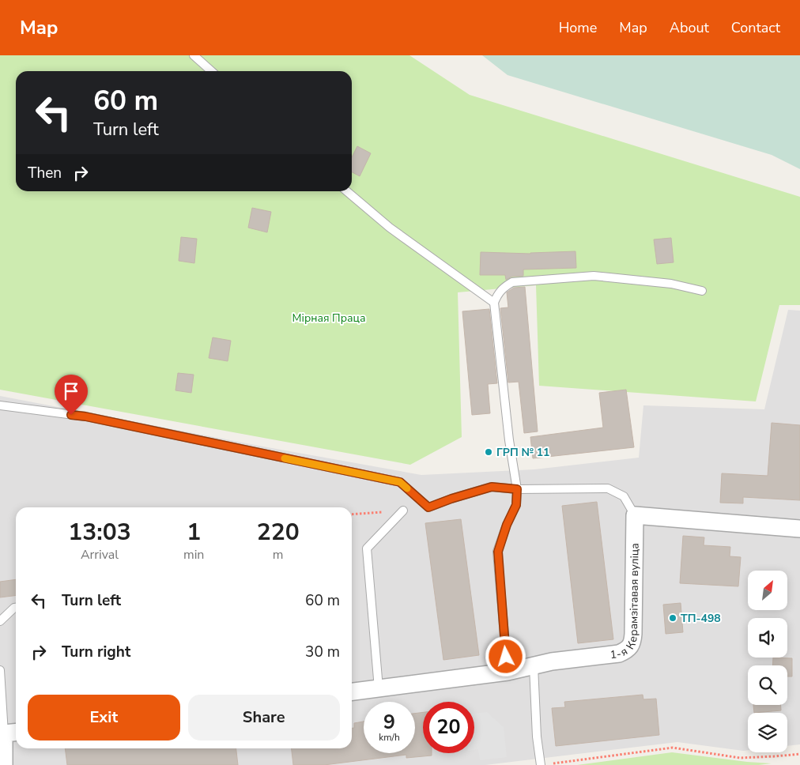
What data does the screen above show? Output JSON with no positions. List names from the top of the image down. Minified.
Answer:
{"streets":{"street":["1-я Керамзітавая вуліца"]},"parks":["Мірная Праца"],"places":["ГРП № 11","ТП-498"],"north":"top right","page":{"header":"Map","nav":["Home","Map","About","Contact"],"turn":["60 m","Turn left"],"then":"Then","eta":["13:03","Arrival","1","min","220","m"],"list":[{"name":"Turn left","value":"60 m"},{"name":"Turn right","value":"30 m"}],"buttons":["Exit","Share"],"speed":"9 km/h","limit":"20"}}
